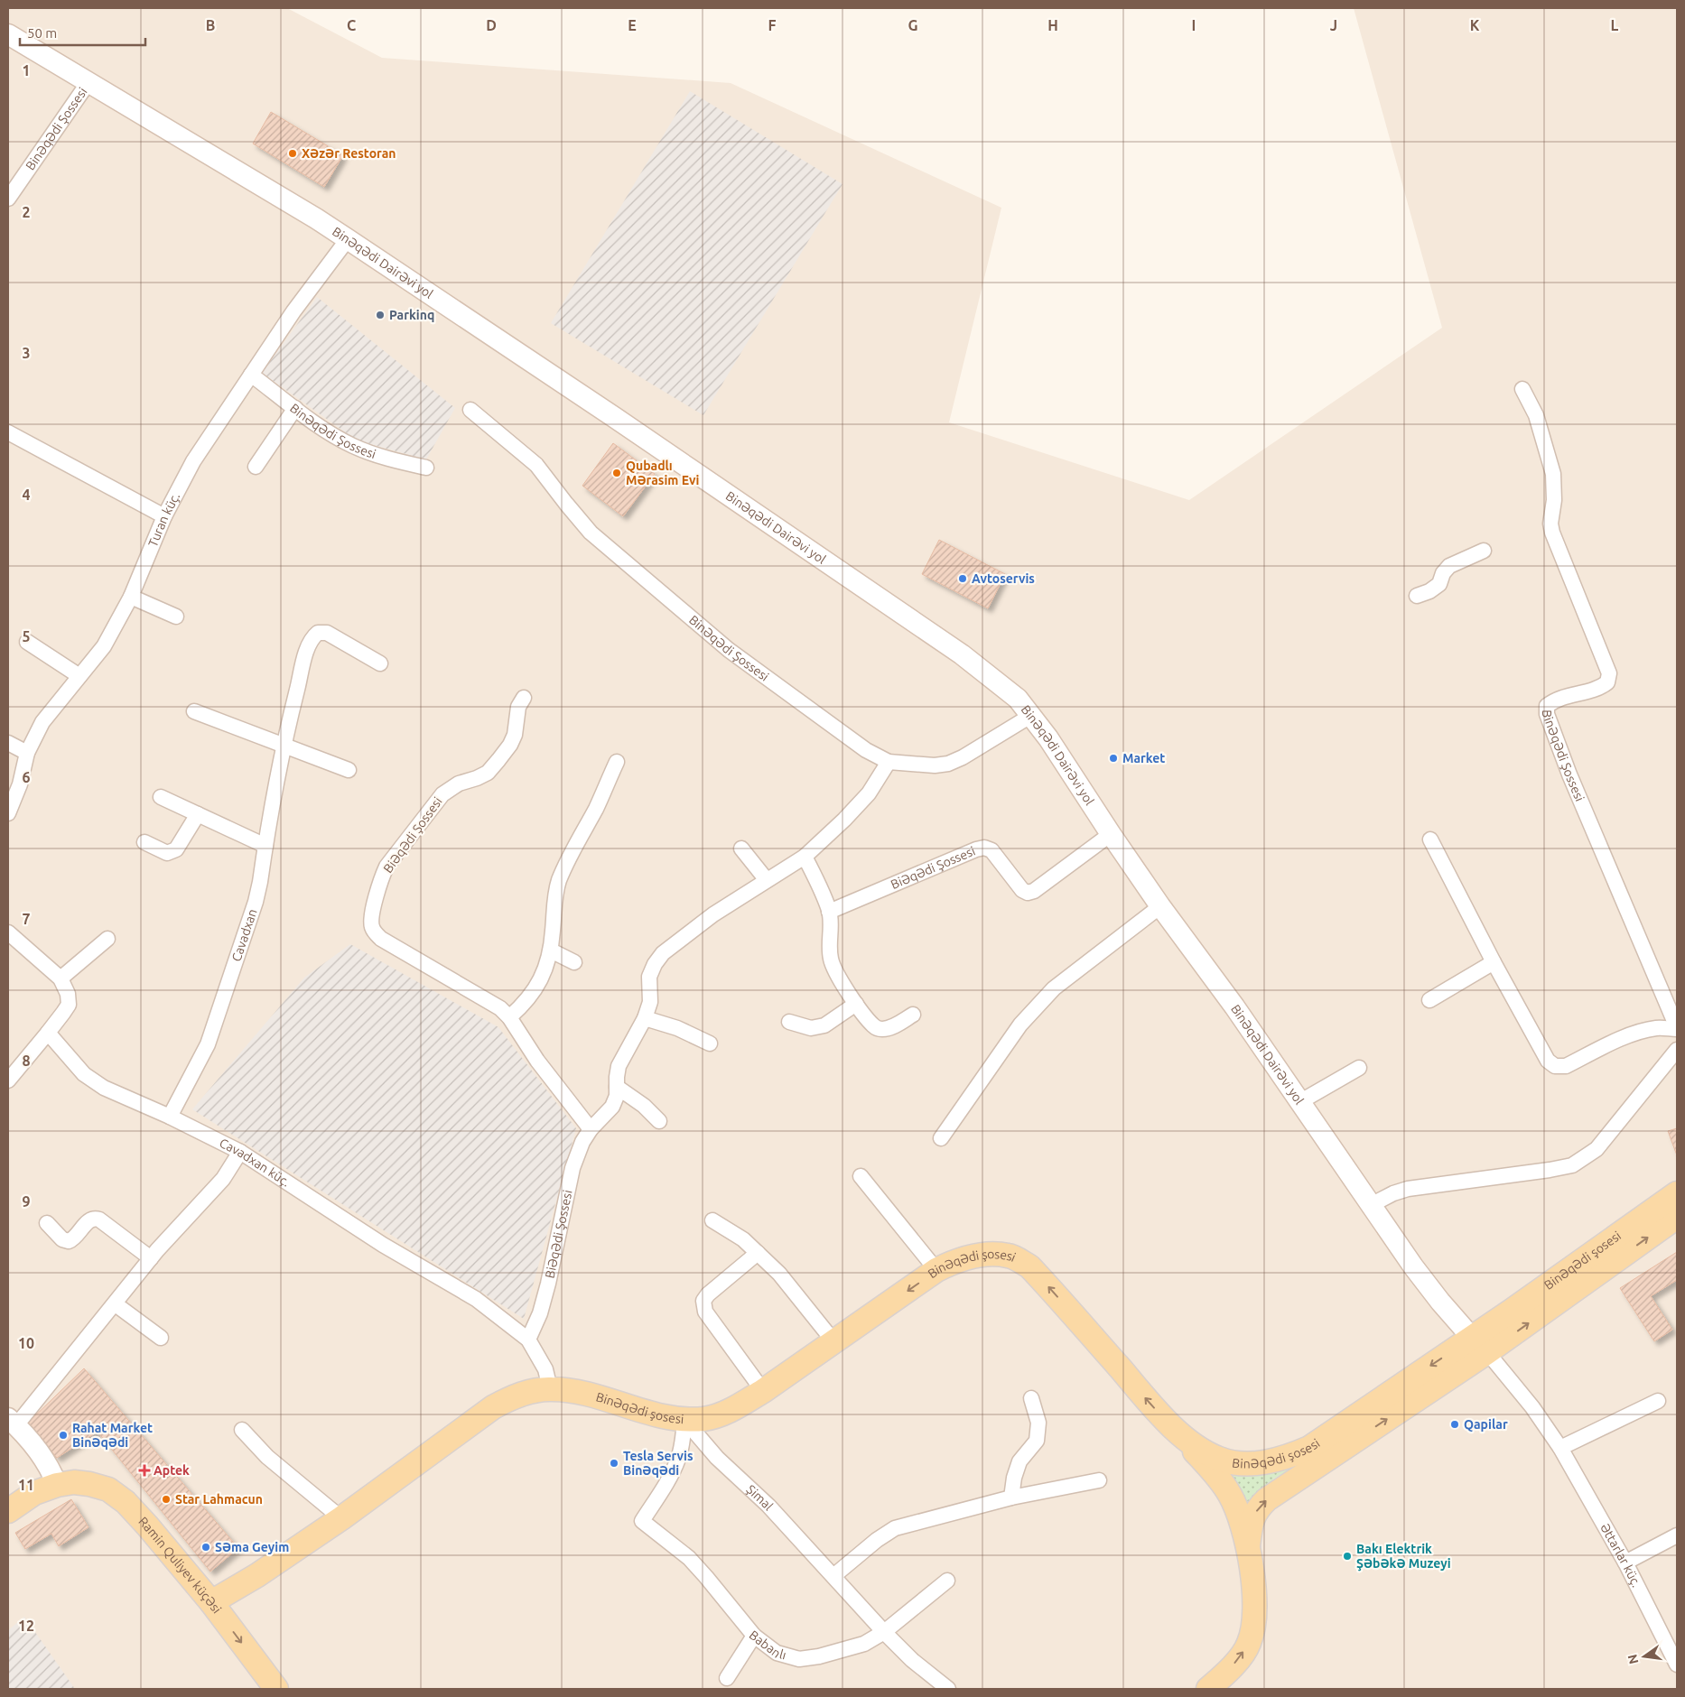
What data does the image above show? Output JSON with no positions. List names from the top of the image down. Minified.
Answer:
{"streets":{"main road":["Binəqədi Dairəvi yol","Binəqədi şosesi","Ramin Quliyev küçəsi"],"street":["Binəqədi Şossesi","Turan küç.","Biəqədi Şossesi","Cavadxan","Cavadxan küç.","Şimal","Əttarlar küç.","Babanlı"]},"crossings":[["Binəqədi Şossesi","Binəqədi Dairəvi yol"],["Binəqədi Şossesi","Turan küç."],["Binəqədi Şossesi","Biəqədi Şossesi"],["Binəqədi Dairəvi yol","Turan küç."],["Binəqədi Dairəvi yol","Biəqədi Şossesi"],["Binəqədi Dairəvi yol","Binəqədi şosesi"],["Binəqədi Dairəvi yol","Əttarlar küç."],["Biəqədi Şossesi","Cavadxan küç."],["Cavadxan","Cavadxan küç."],["Cavadxan küç.","Binəqədi şosesi"],["Binəqədi şosesi","Şimal"],["Binəqədi şosesi","Əttarlar küç."],["Binəqədi şosesi","Ramin Quliyev küçəsi"],["Binəqədi şosesi","Babanlı"],["Şimal","Babanlı"]],"places":{"other":["Xəzər Restoran","Parkinq","Qubadlı Mərasim Evi","Avtoservis","Market","Qapilar","Rahat Market Binəqədi","Tesla Servis Binəqədi","Star Lahmacun","Səma Geyim","Bakı Elektrik Şəbəkə Muzeyi"],"health":["Aptek"]},"scale_bar":"50 m","north":"left","grid":{"columns":["B","C","D","E","F","G","H","I","J","K","L"],"rows":["1","2","3","4","5","6","7","8","9","10","11","12"]}}
